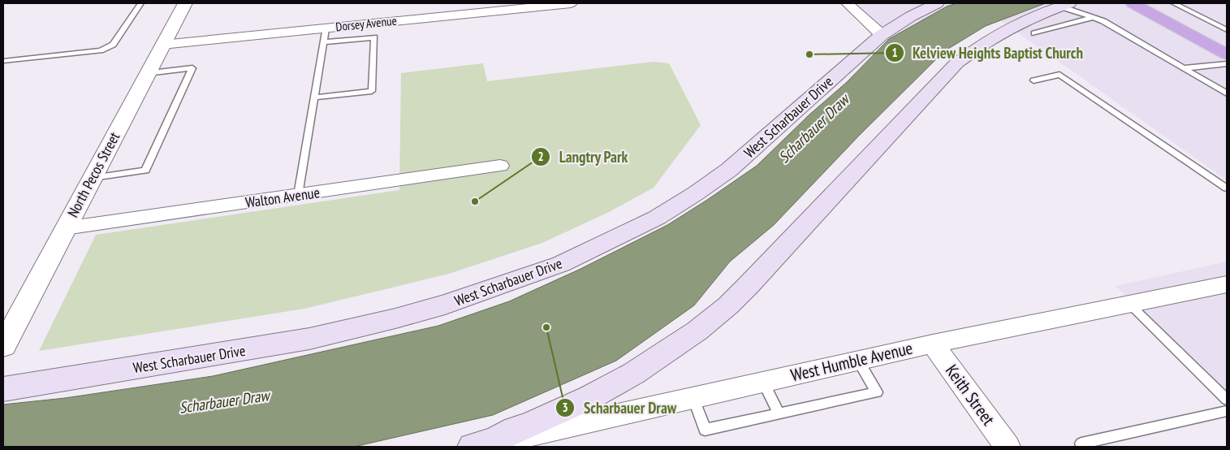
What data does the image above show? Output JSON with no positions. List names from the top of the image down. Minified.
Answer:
{"streets":{"main road":["West Scharbauer Drive"],"street":["Dorsey Avenue","North Pecos Street","Walton Avenue","West Humble Avenue","Keith Street"]},"crossings":[["Dorsey Avenue","North Pecos Street"],["North Pecos Street","Walton Avenue"],["West Humble Avenue","Keith Street"]],"water":["Scharbauer Draw"],"places":["Kelview Heights Baptist Church","Langtry Park","Scharbauer Draw"]}
